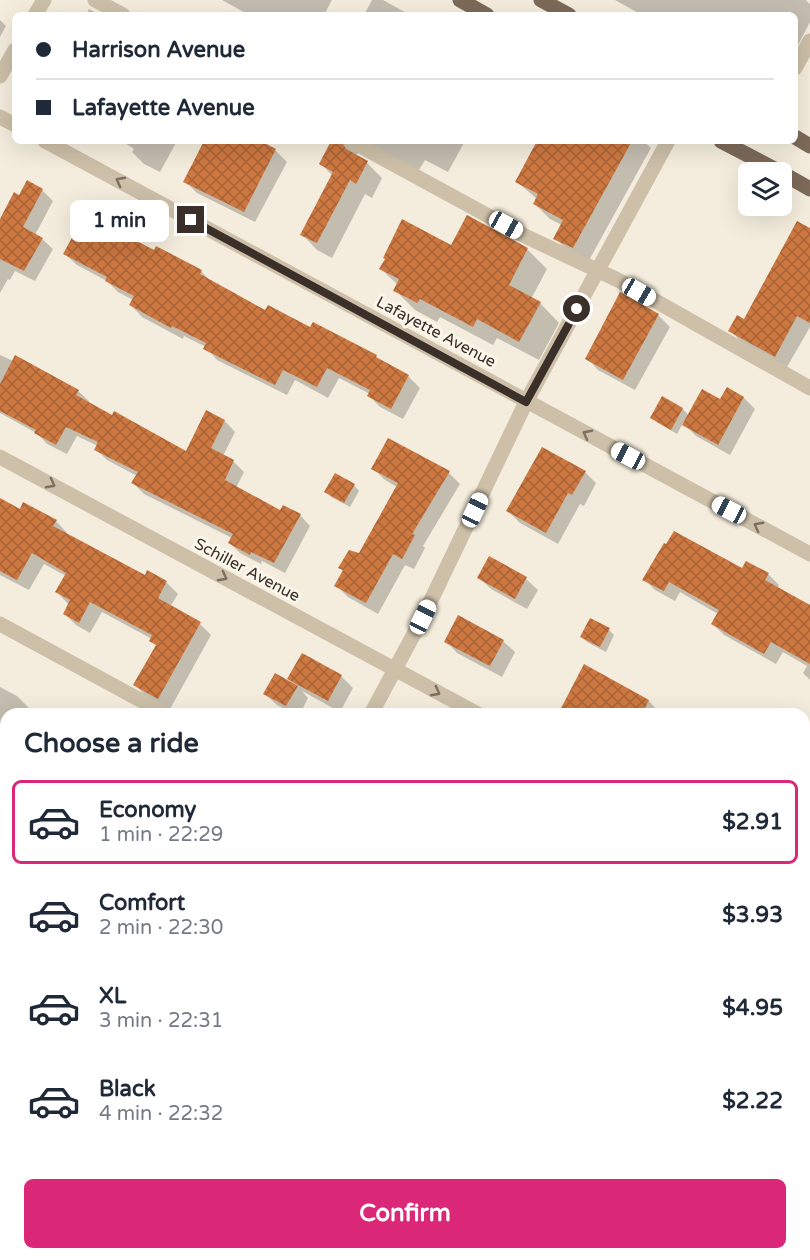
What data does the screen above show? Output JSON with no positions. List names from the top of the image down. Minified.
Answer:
{"streets":{"street":["Lafayette Avenue","Schiller Avenue"]},"one_way":["Lafayette Avenue","Schiller Avenue"],"page":{"banner":["Harrison Avenue","Lafayette Avenue"],"bubble":"1 min","heading":"Choose a ride","list":[{"name":"Economy","note":"1 min · 22:29","value":"$2.91"},{"name":"Comfort","note":"2 min · 22:30","value":"$3.93"},{"name":"XL","note":"3 min · 22:31","value":"$4.95"},{"name":"Black","note":"4 min · 22:32","value":"$2.22"}],"buttons":"Confirm"}}
